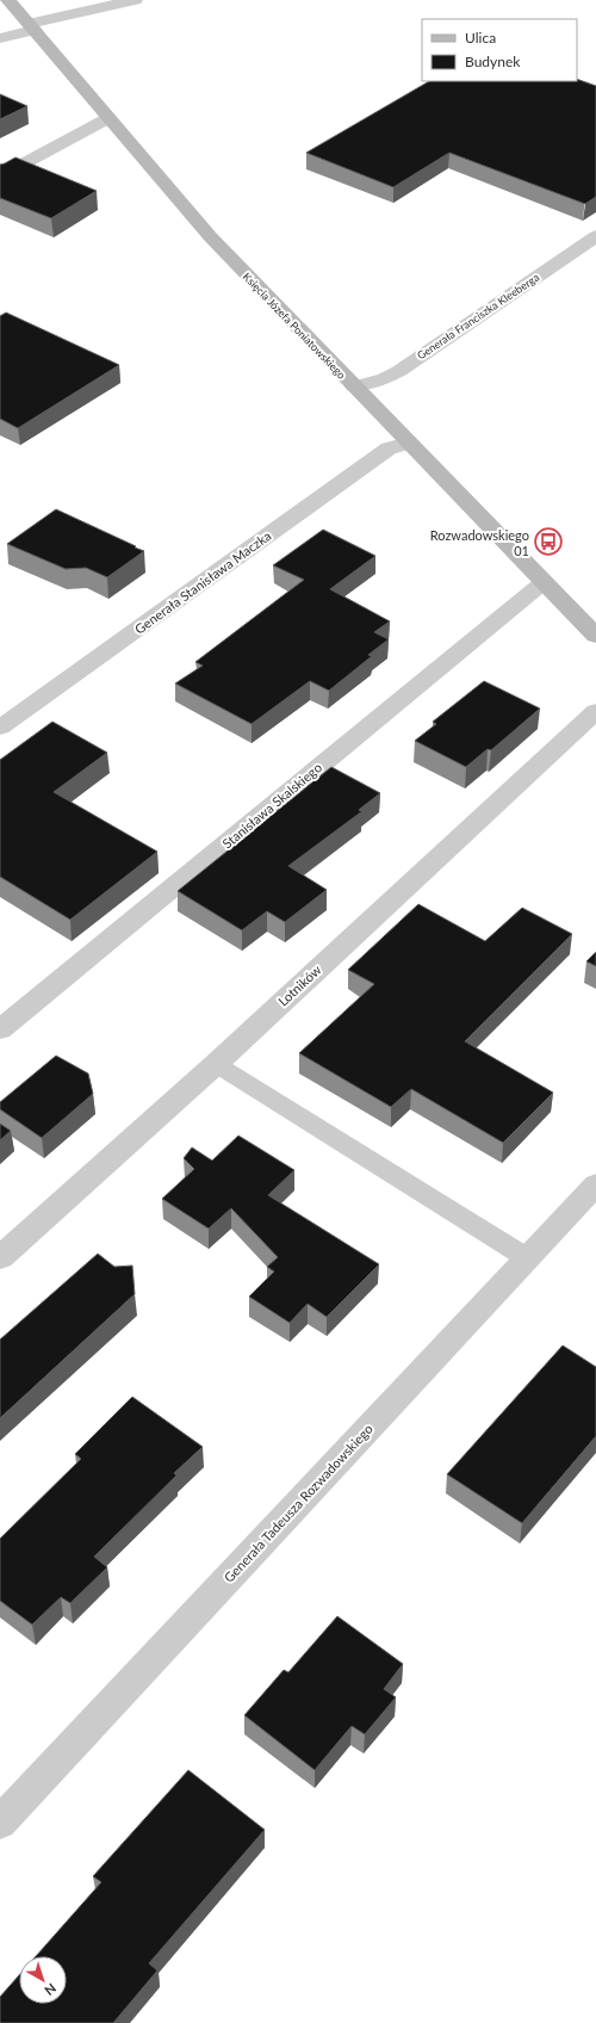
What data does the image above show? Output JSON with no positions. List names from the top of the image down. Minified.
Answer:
{"streets":{"street":["Generała Franciszka Kleeberga","Księcia Józefa Poniatowskiego","Generała Stanisława Maczka","Stanisława Skalskiego","Lotników","Generała Tadeusza Rozwadowskiego"]},"crossings":[["Generała Franciszka Kleeberga","Księcia Józefa Poniatowskiego"],["Księcia Józefa Poniatowskiego","Generała Stanisława Maczka"],["Księcia Józefa Poniatowskiego","Stanisława Skalskiego"]],"places":{"bus stop":["Rozwadowskiego 01"]},"legend":["Ulica","Budynek"],"north":"bottom right"}
